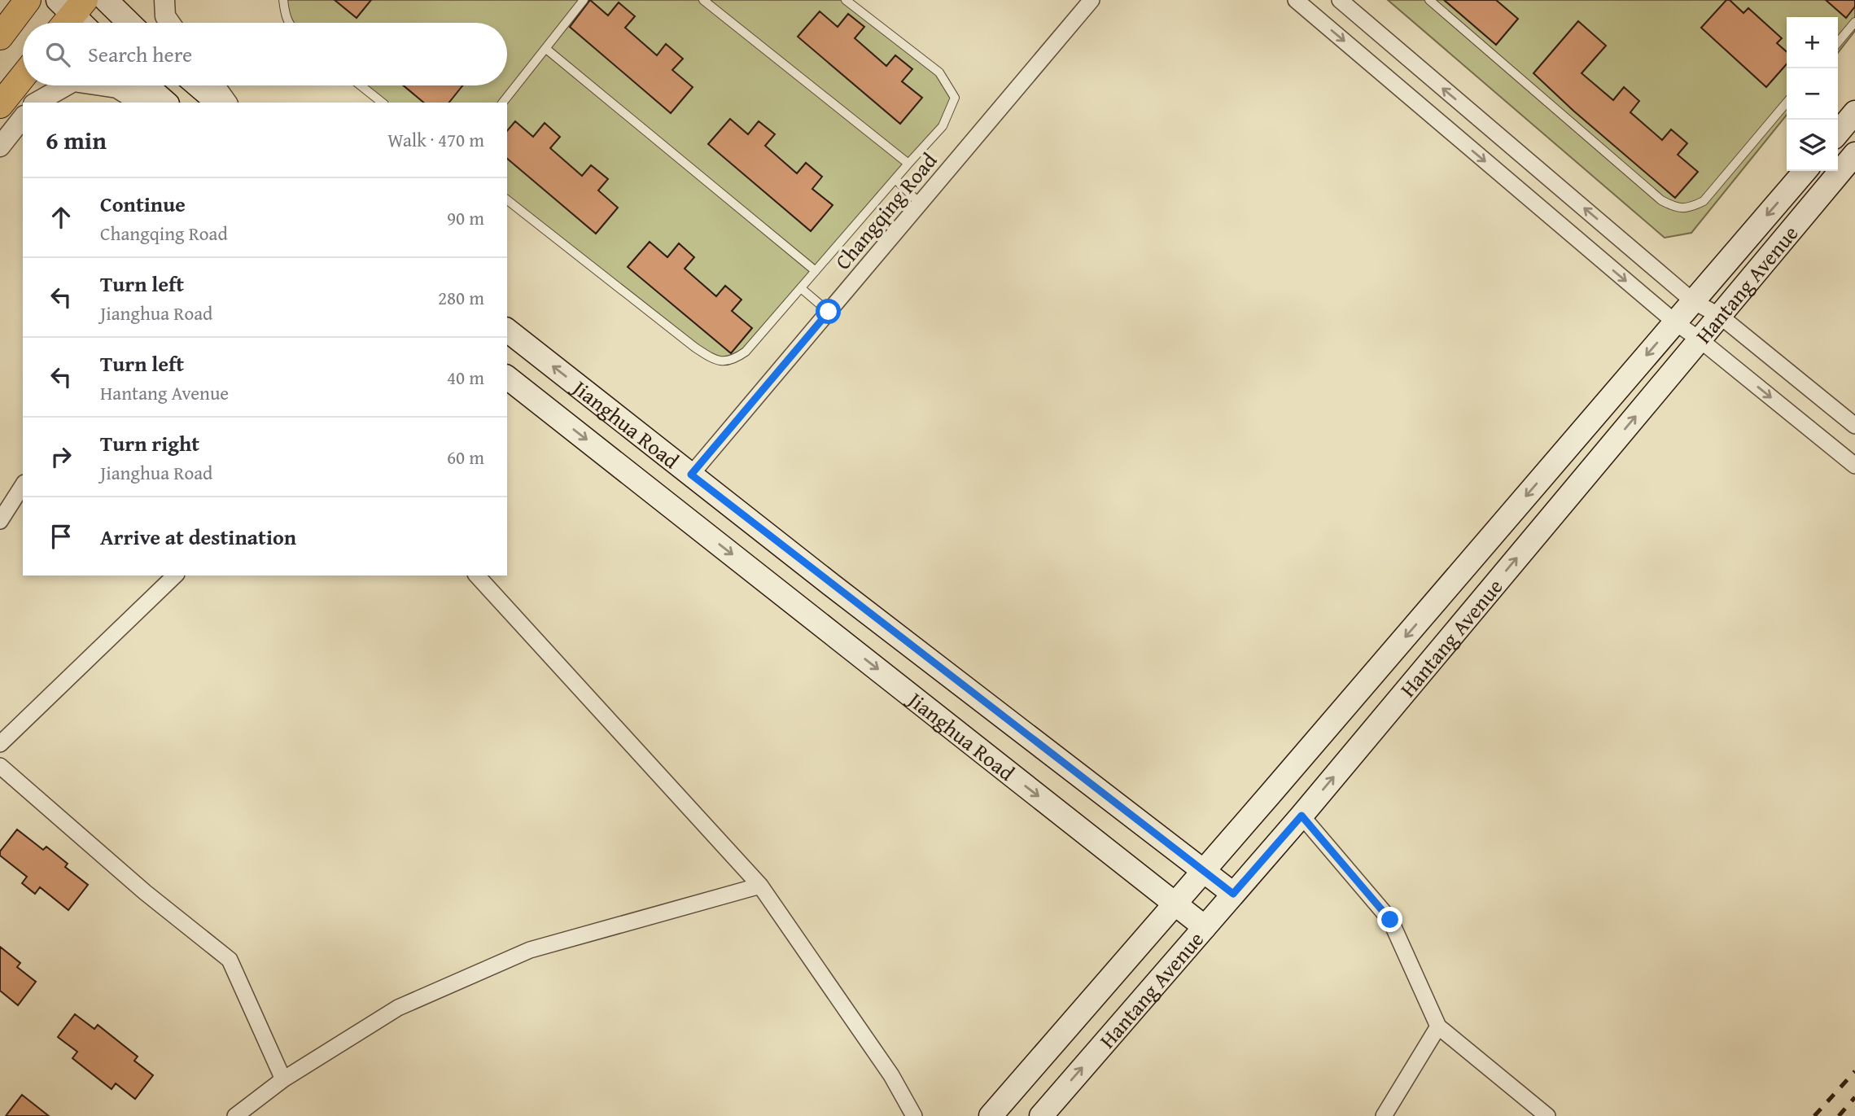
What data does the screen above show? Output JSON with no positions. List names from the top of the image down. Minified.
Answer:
{"streets":{"main road":["Hantang Avenue","Jianghua Road"],"street":["Changqing Road"]},"crossings":[["Changqing Road","Jianghua Road"],["Hantang Avenue","Jianghua Road"]],"page":{"map_buttons":["+","−"],"search":"Search here","heading":["6 min","Walk · 470 m"],"list":[["Continue","Changqing Road","90 m"],["Turn left","Jianghua Road","280 m"],["Turn left","Hantang Avenue","40 m"],["Turn right","Jianghua Road","60 m"],"Arrive at destination"]}}
